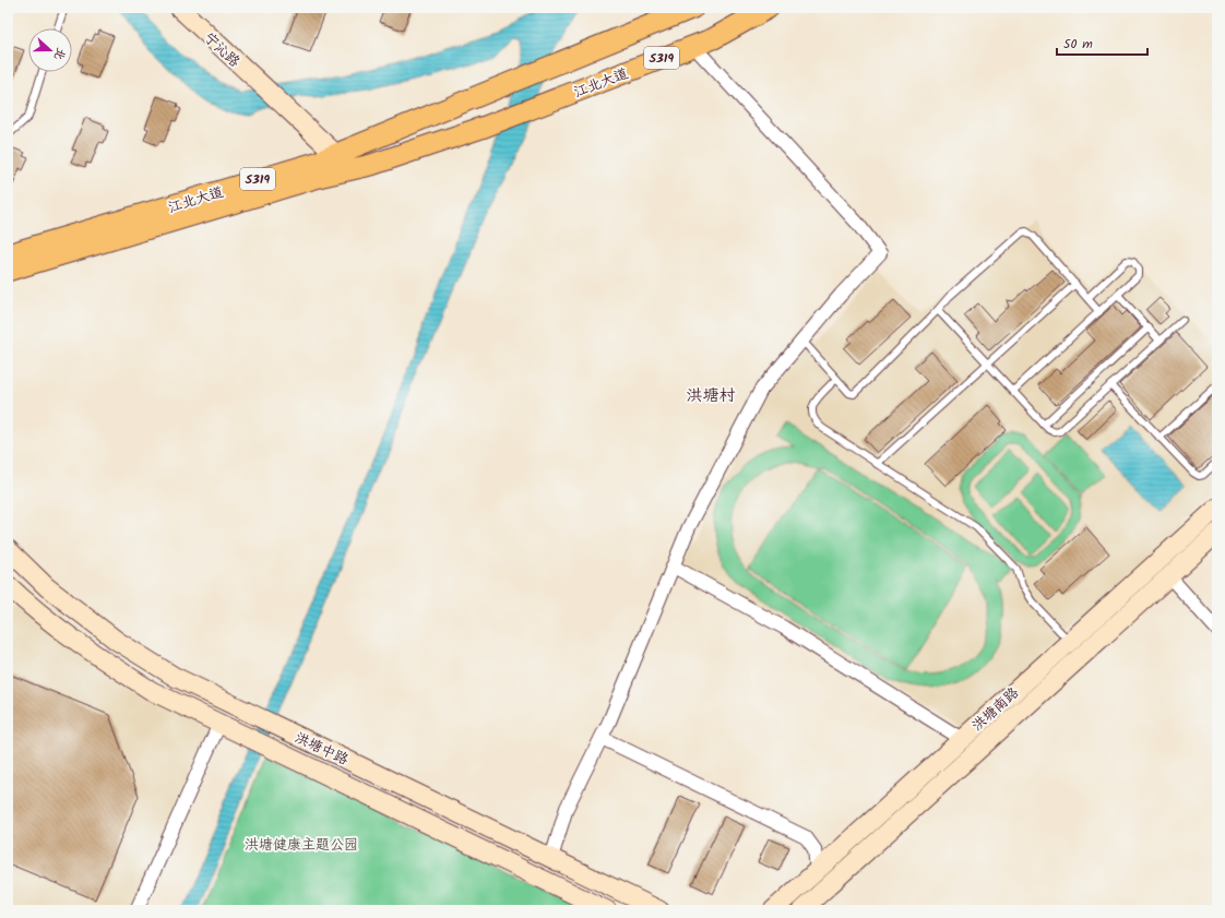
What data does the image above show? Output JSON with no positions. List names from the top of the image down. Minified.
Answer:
{"streets":{"main road":["宁沁路","S319","江北大道","洪塘南路","洪塘中路"]},"crossings":[["宁沁路","江北大道"]],"districts":["洪塘村"],"parks":["洪塘健康主题公园"],"scale_bar":"50 m","north":"right"}
